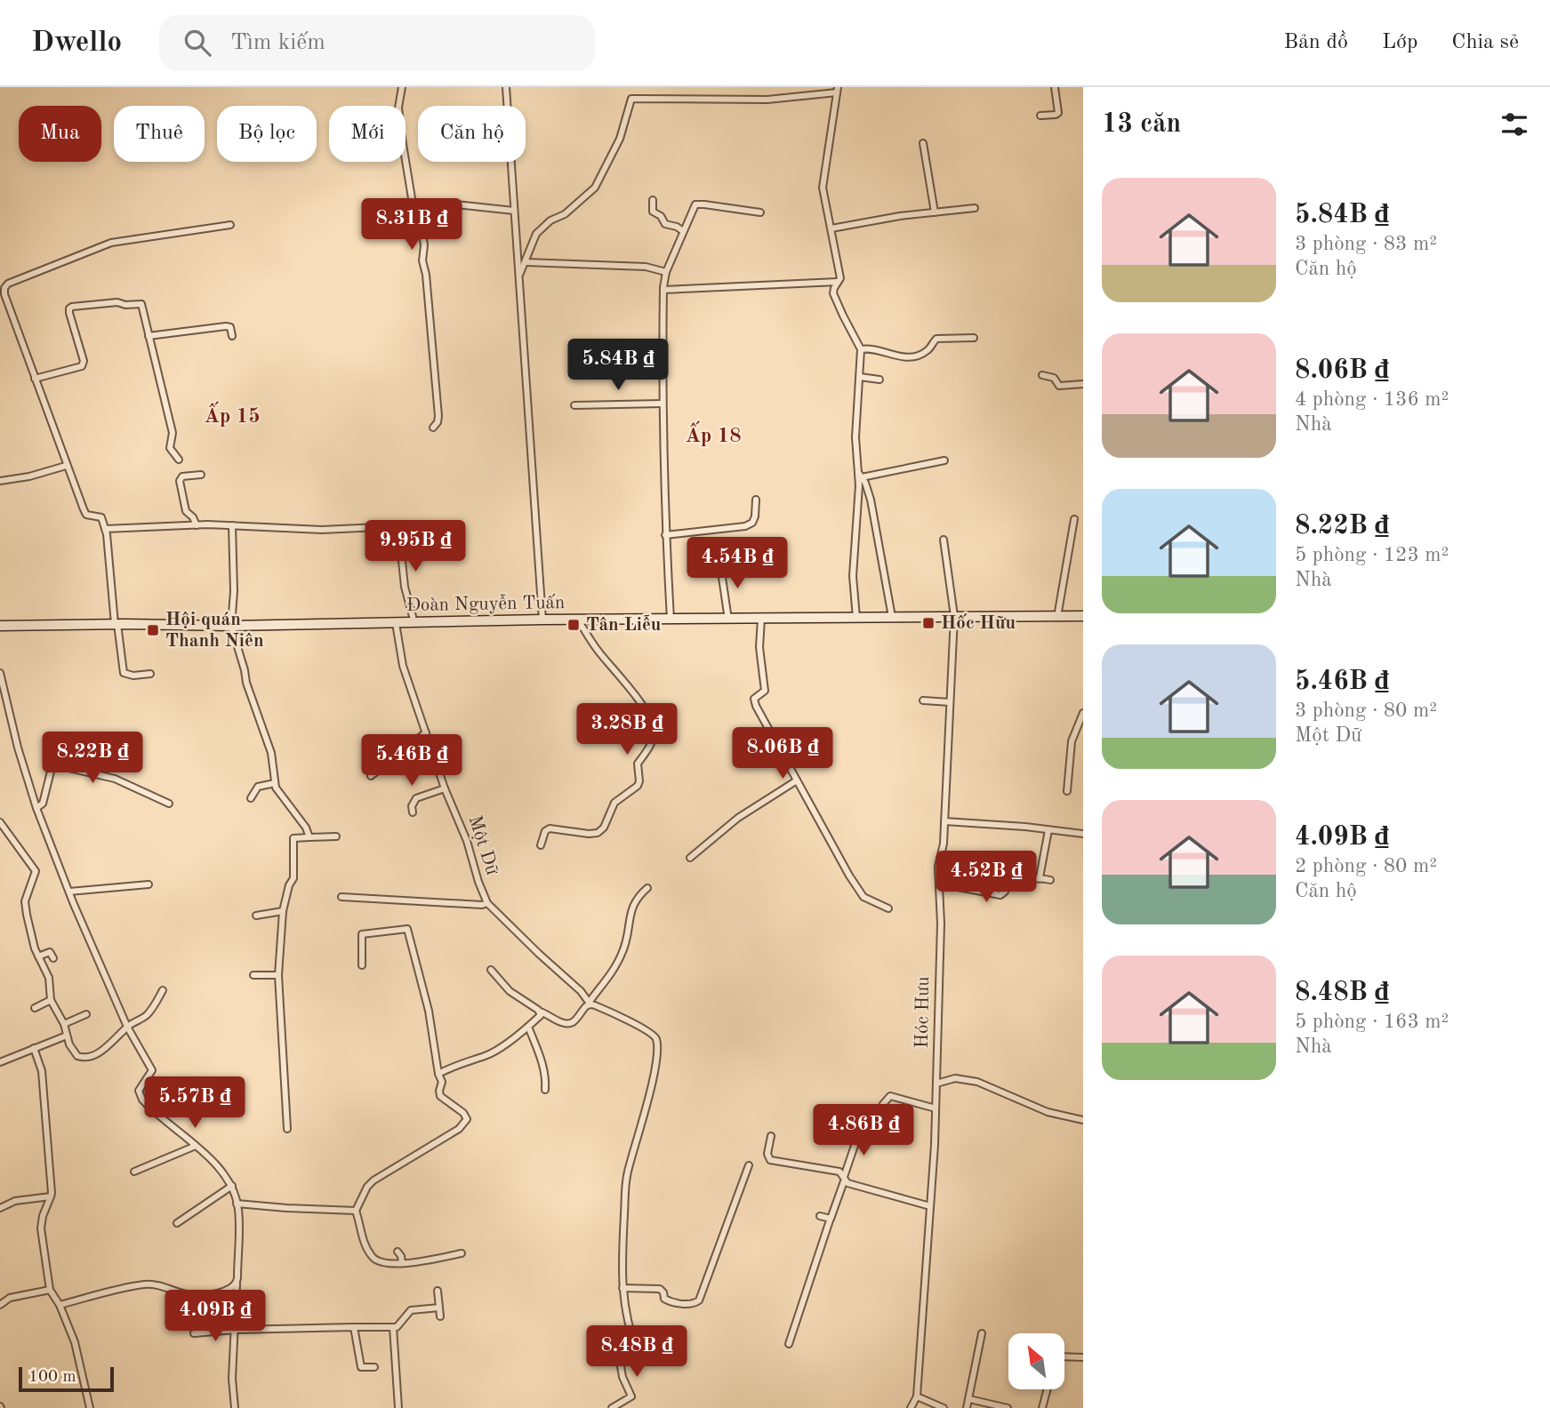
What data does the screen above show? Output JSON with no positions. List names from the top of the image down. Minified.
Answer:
{"streets":{"main road":["Đoàn Nguyễn Tuấn"],"street":["Một Dữ","Hóc Hưu"]},"crossings":[["Đoàn Nguyễn Tuấn","Một Dữ"],["Đoàn Nguyễn Tuấn","Hóc Hưu"]],"districts":["Ấp 15","Ấp 18"],"places":{"transit":["Hốc Hữu","Tân Liễu","Hội quán Thanh Niên"]},"scale_bar":"100 m","north":"top left","page":{"header":"Dwello","search":"Tìm kiếm","nav":["Bản đồ","Lớp","Chia sẻ"],"heading":"13 căn","chip":["Mua","Thuê","Bộ lọc","Mới","Căn hộ"],"list":[{"name":"5.84B ₫","note":"3 phòng · 83 m² · Căn hộ"},{"name":"8.06B ₫","note":"4 phòng · 136 m² · Nhà"},{"name":"8.22B ₫","note":"5 phòng · 123 m² · Nhà"},{"name":"5.46B ₫","note":"3 phòng · 80 m² · Một Dữ"},{"name":"4.09B ₫","note":"2 phòng · 80 m² · Căn hộ"},{"name":"8.48B ₫","note":"5 phòng · 163 m² · Nhà"}],"price":["8.31B ₫","5.84B ₫","9.95B ₫","4.54B ₫","3.28B ₫","8.06B ₫","8.22B ₫","5.46B ₫","4.52B ₫","5.57B ₫","4.86B ₫","4.09B ₫","8.48B ₫"],"scale":"100 m"}}
